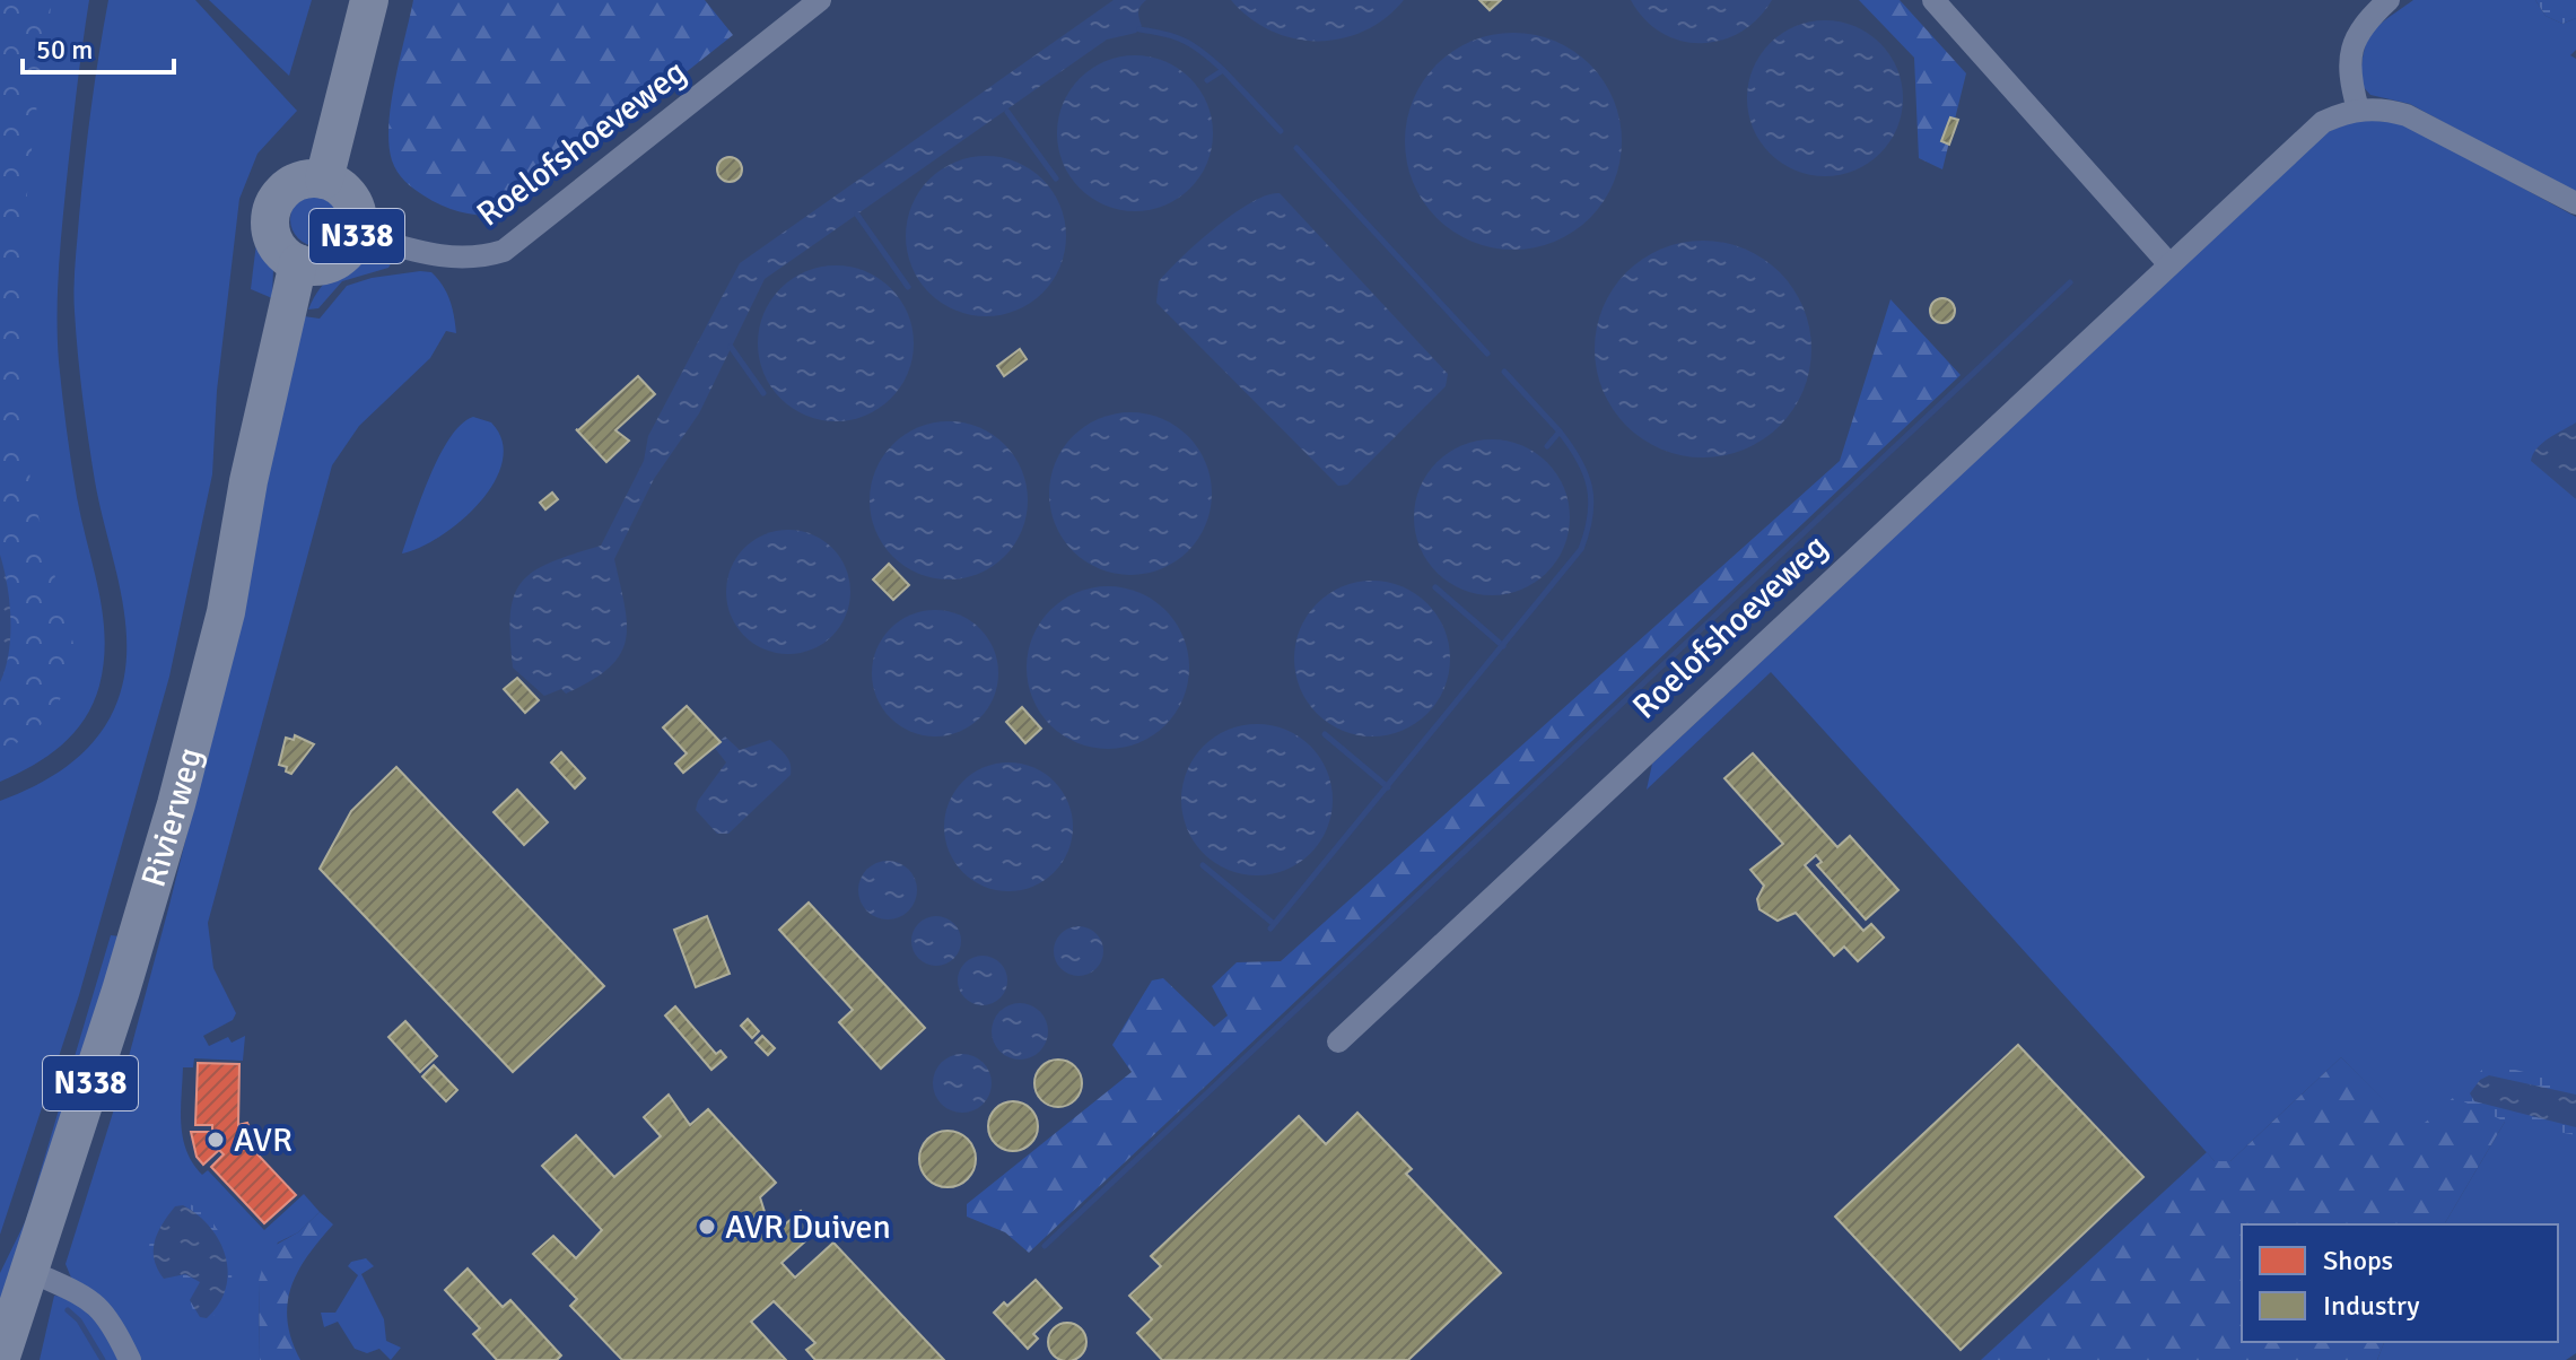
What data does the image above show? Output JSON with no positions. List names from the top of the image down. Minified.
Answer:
{"streets":{"main road":["N338","Rivierweg"],"street":["Roelofshoeveweg"]},"crossings":[["Roelofshoeveweg","N338"],["Roelofshoeveweg","Rivierweg"],["N338","Rivierweg"]],"places":["AVR","AVR Duiven"],"legend":["Shops","Industry"],"scale_bar":"50 m"}
